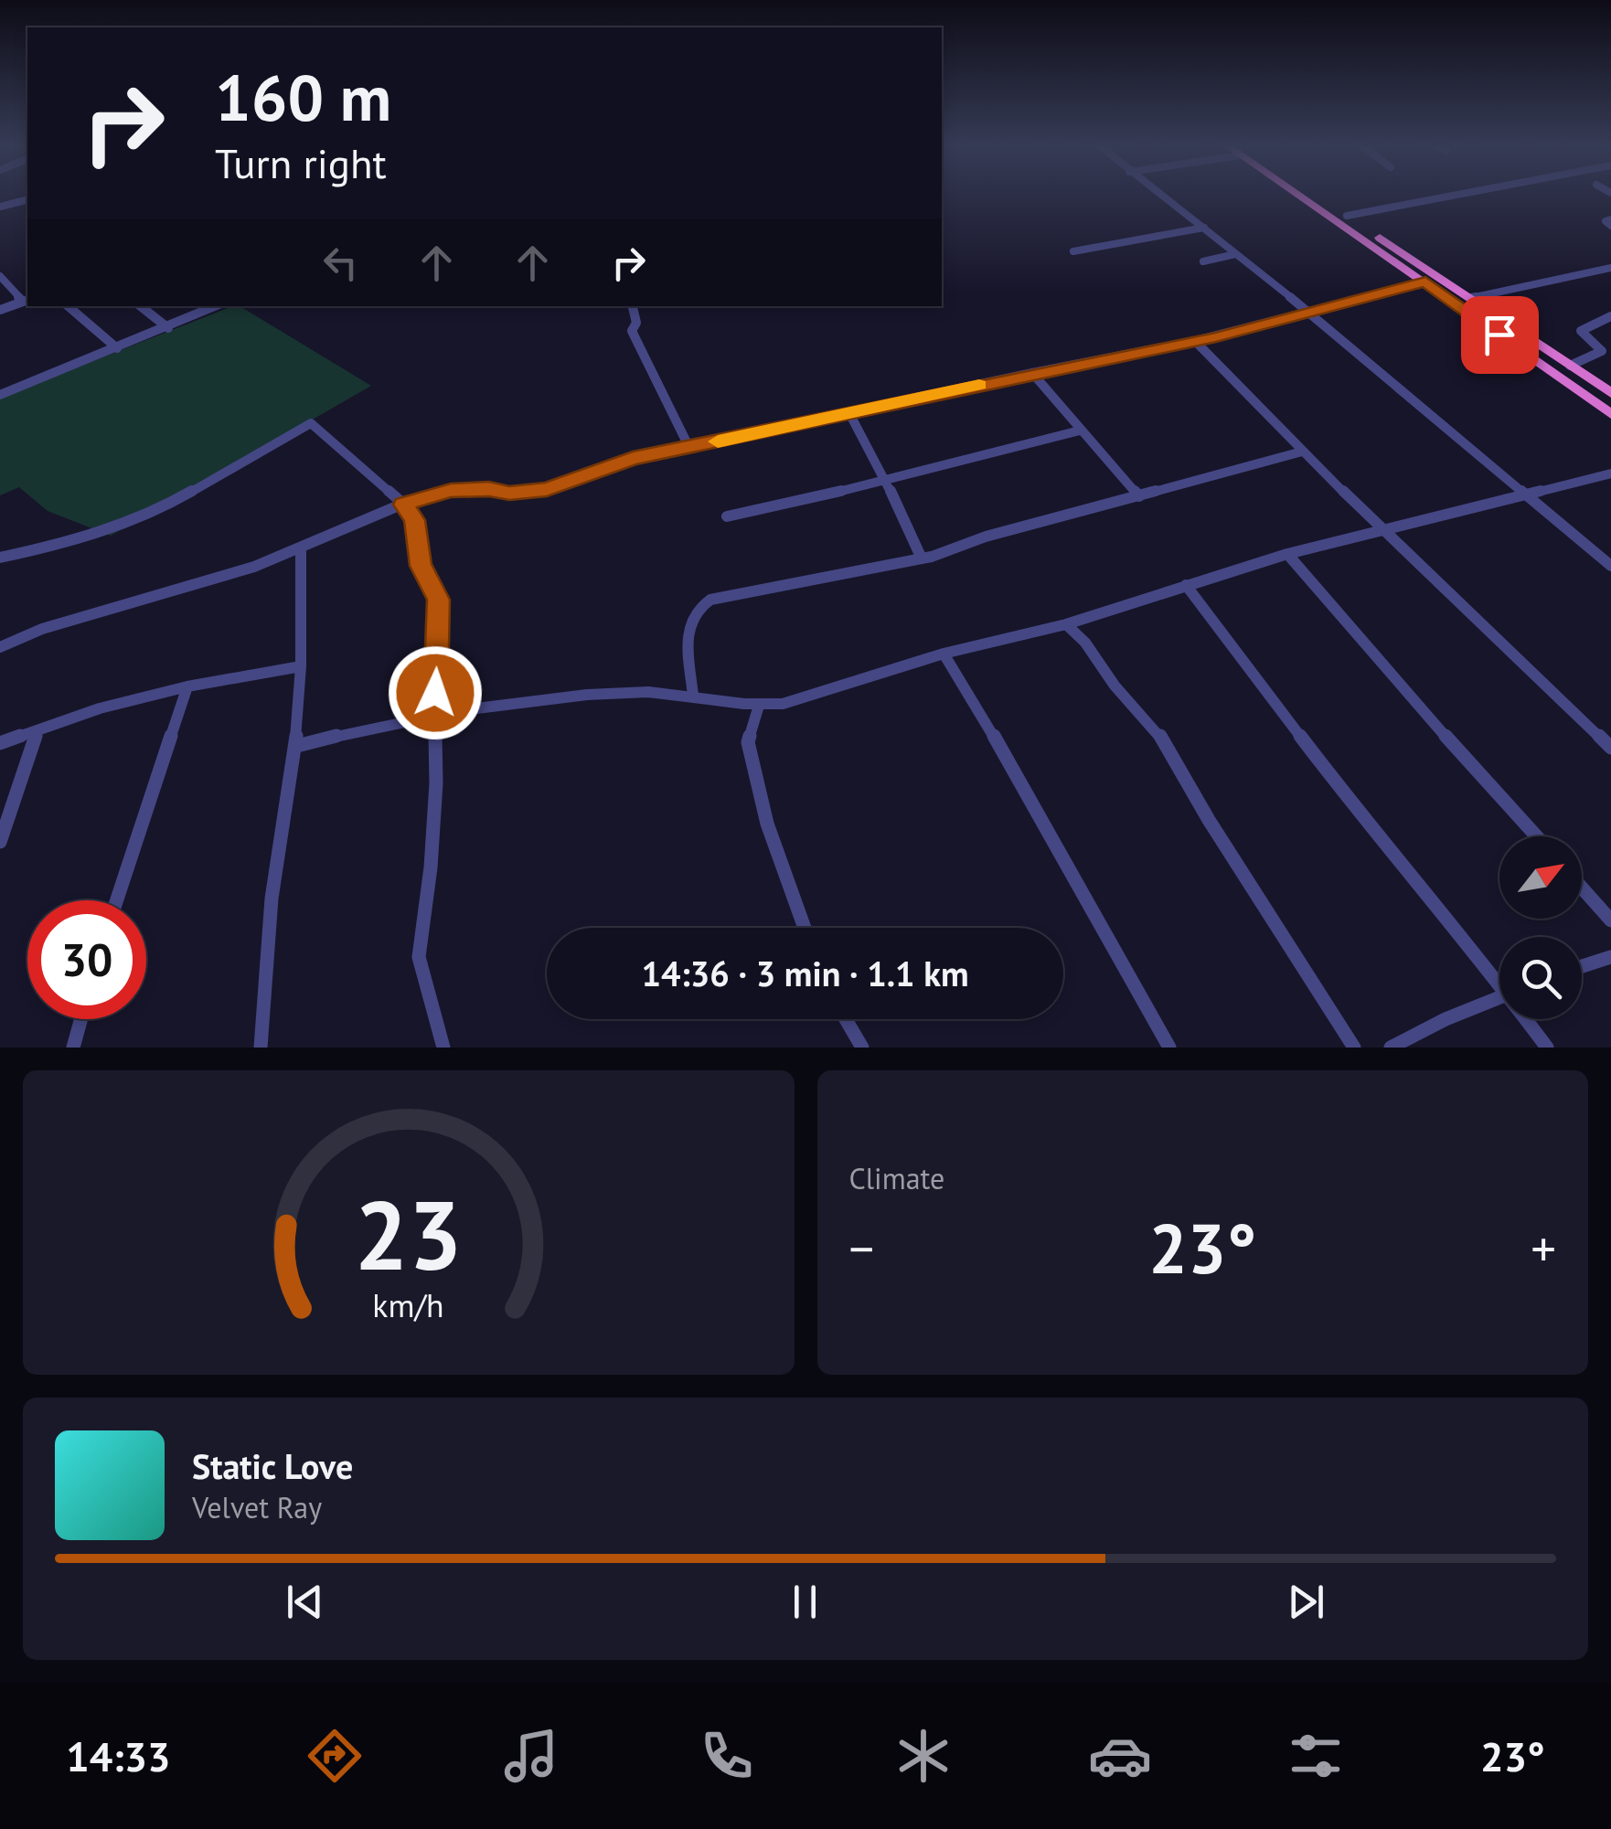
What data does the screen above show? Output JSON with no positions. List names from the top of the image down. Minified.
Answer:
{"north":"top right","page":{"turn":["160 m","Turn right"],"limit":"30","trip":"14:36 · 3 min · 1.1 km","tile":"Climate","heat":["−","23°","+"],"song":["Static Love","Velvet Ray"],"tabs":["14:33","23°"],"gauge":["23","km/h"]}}
